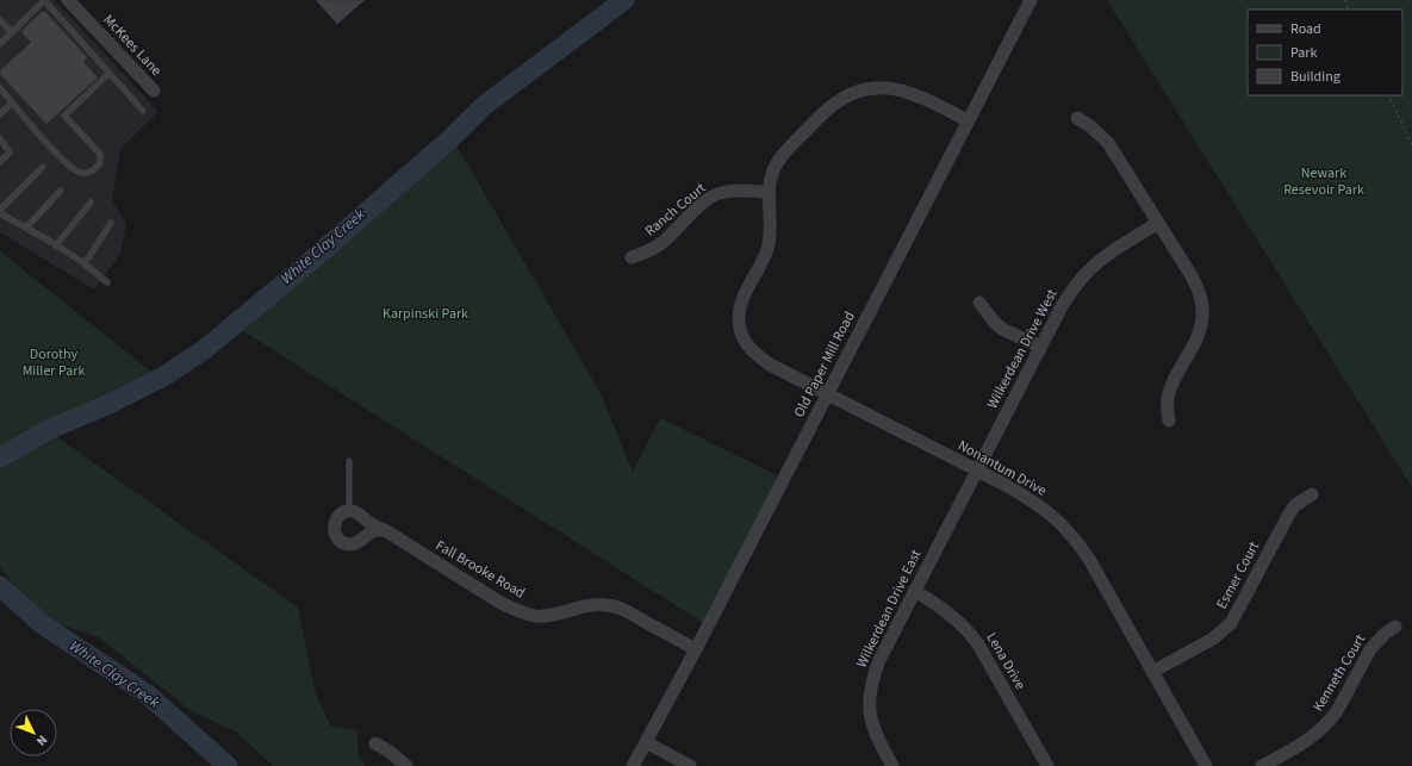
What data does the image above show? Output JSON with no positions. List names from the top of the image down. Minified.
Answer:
{"streets":{"street":["McKees Lane","Ranch Court","Wilkerdean Drive West","Old Paper Mill Road","Nonantum Drive","Fall Brooke Road","Esmer Court","Wilkerdean Drive East","Lena Drive","Kenneth Court"]},"crossings":[["Ranch Court","Nonantum Drive"],["Wilkerdean Drive West","Nonantum Drive"],["Wilkerdean Drive West","Wilkerdean Drive East"],["Old Paper Mill Road","Nonantum Drive"],["Old Paper Mill Road","Fall Brooke Road"],["Nonantum Drive","Esmer Court"],["Nonantum Drive","Wilkerdean Drive East"],["Wilkerdean Drive East","Lena Drive"]],"water":["White Clay Creek"],"parks":["Newark Resevoir Park","Karpinski Park","Dorothy Miller Park"],"legend":["Road","Park","Building"],"north":"bottom right"}
